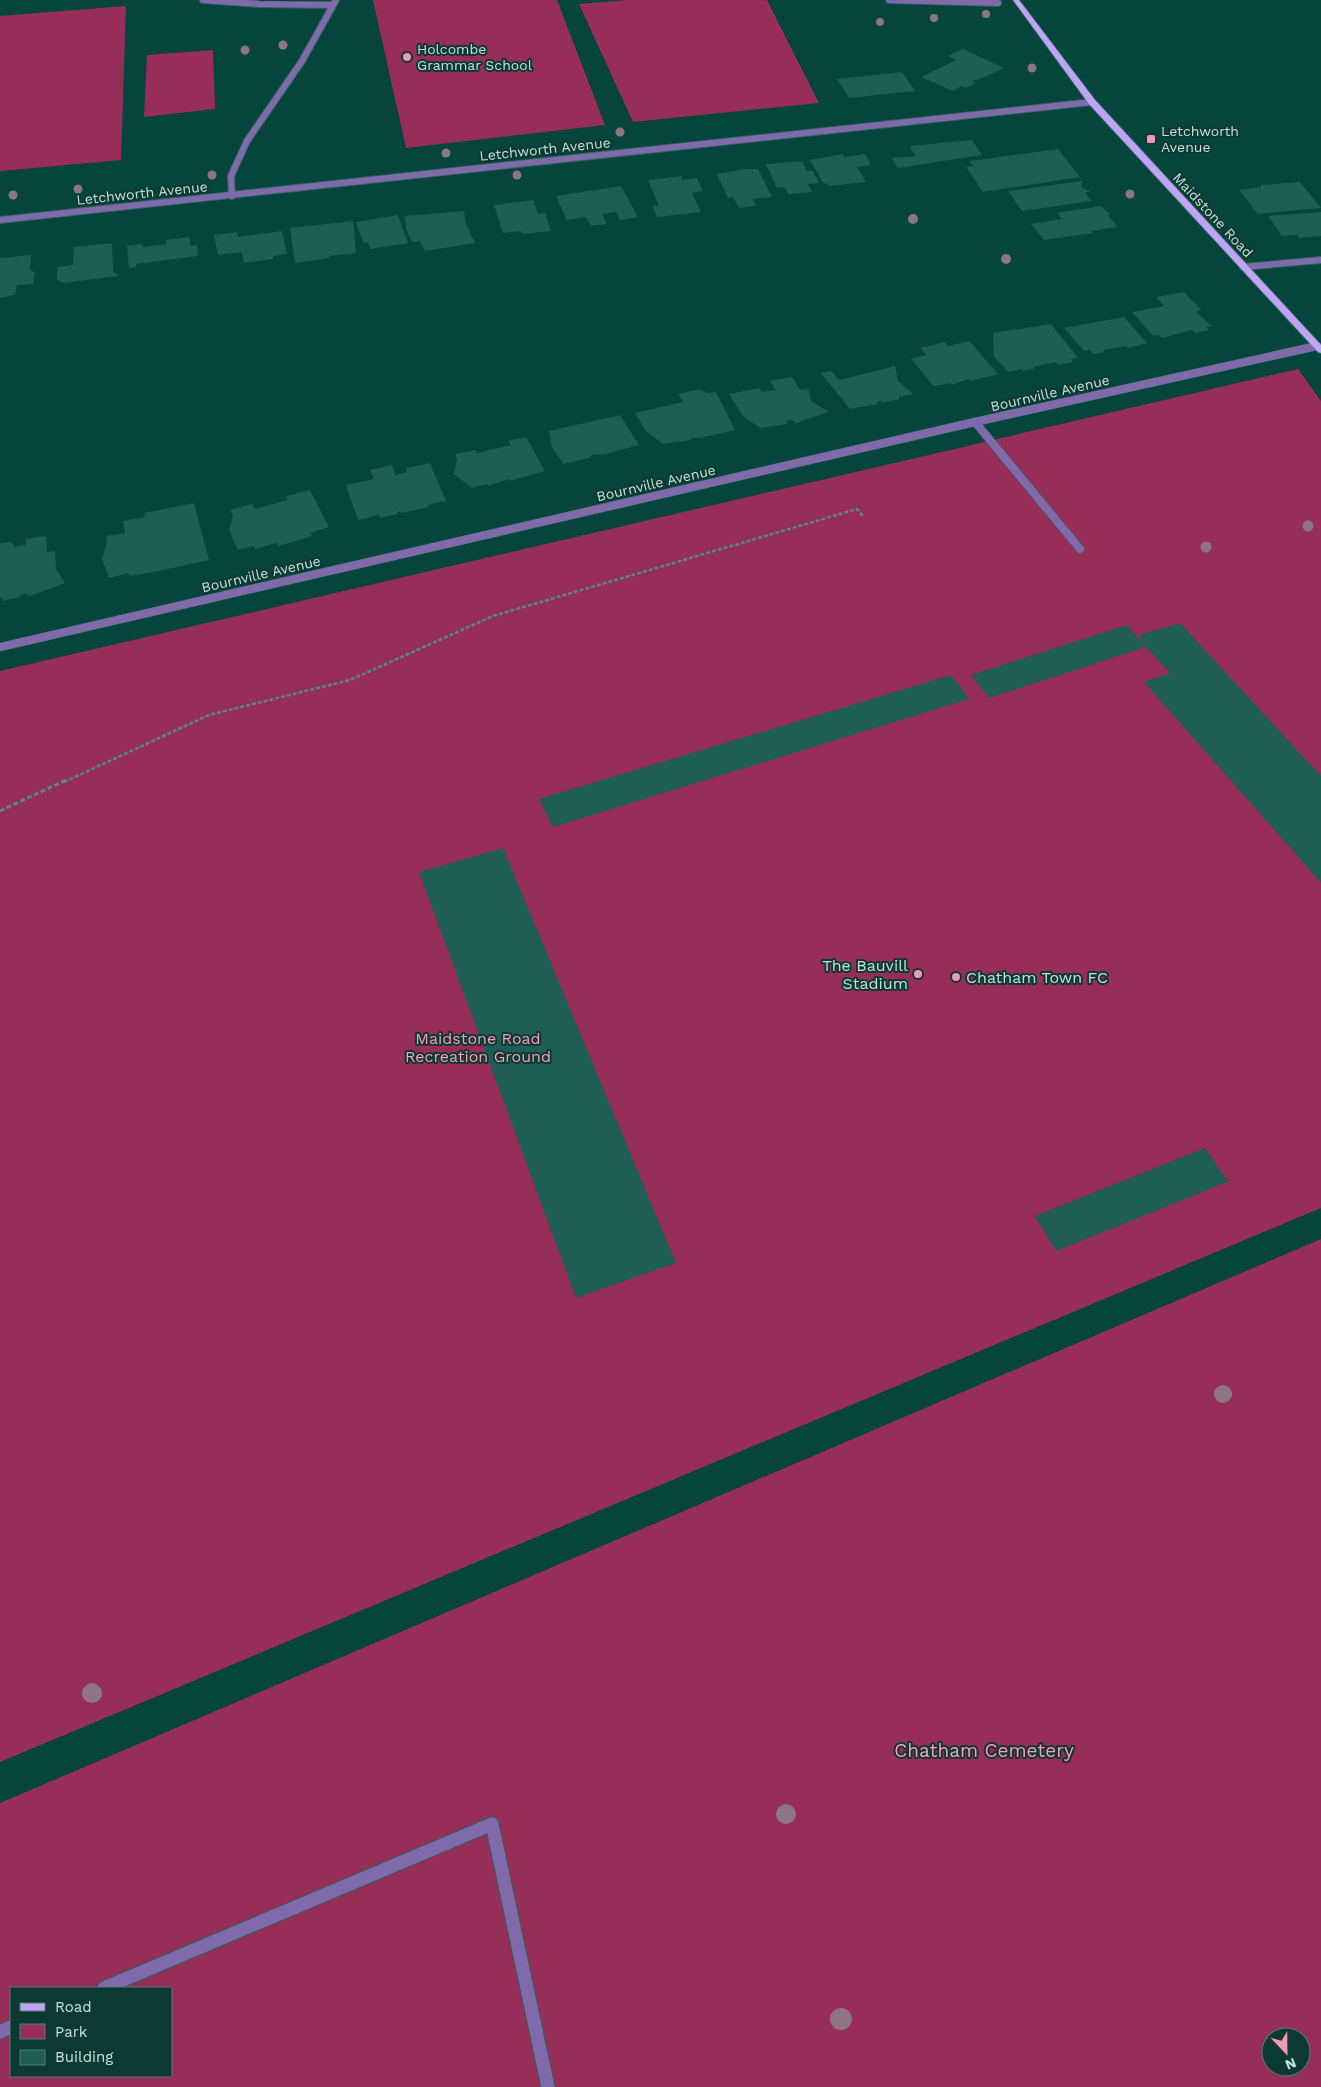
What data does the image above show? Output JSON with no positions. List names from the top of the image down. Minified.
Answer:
{"streets":{"main road":["Maidstone Road"],"street":["Letchworth Avenue","Bournville Avenue"]},"crossings":[["Letchworth Avenue","Maidstone Road"],["Maidstone Road","Bournville Avenue"]],"parks":["Maidstone Road Recreation Ground","Chatham Cemetery"],"places":{"other":["Holcombe Grammar School","The Bauvill Stadium","Chatham Town FC"],"transit":["Letchworth Avenue"]},"legend":["Road","Park","Building"],"north":"bottom"}
